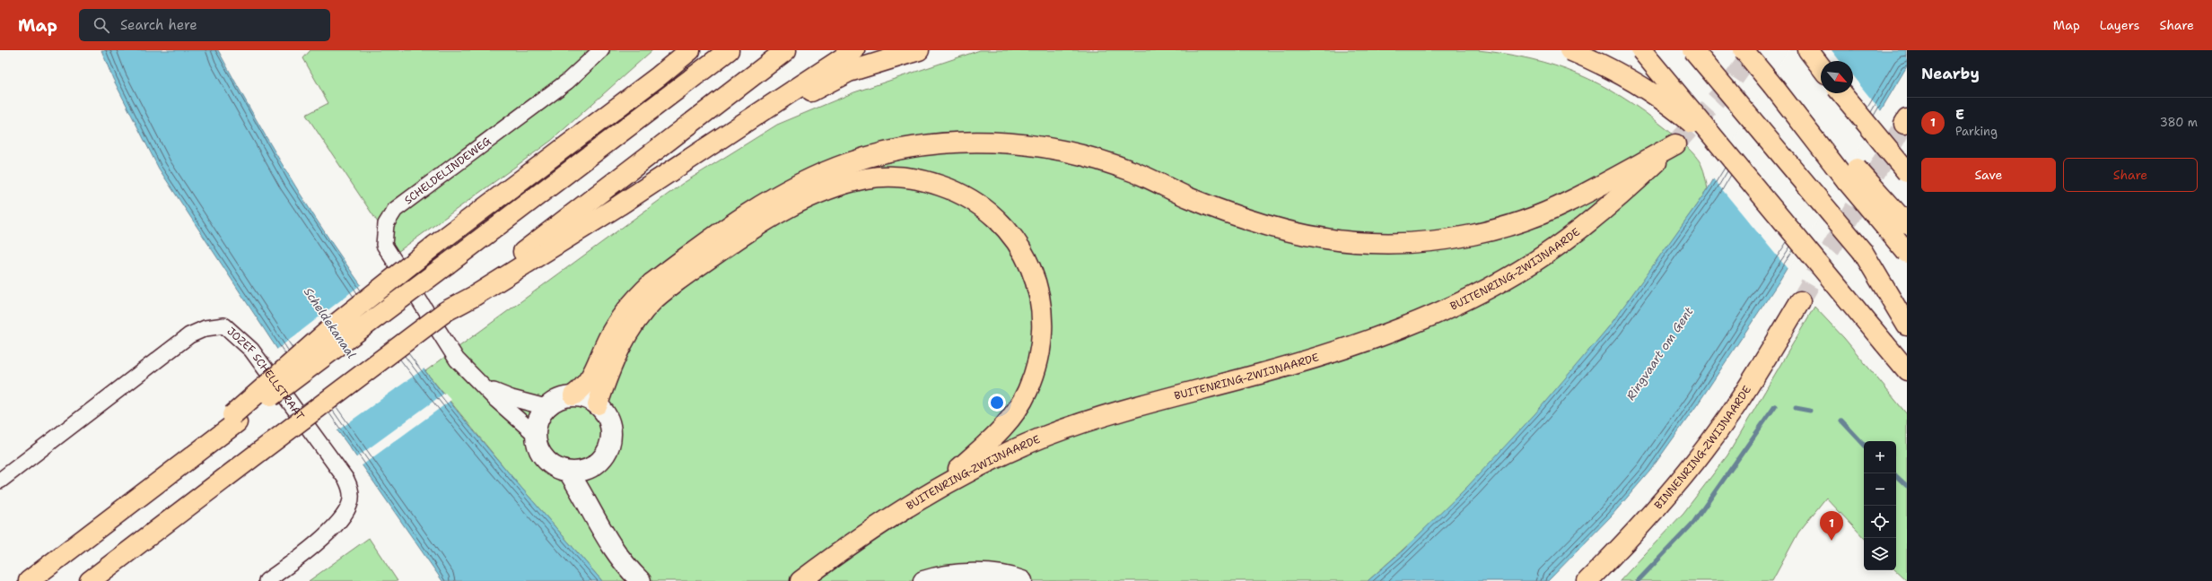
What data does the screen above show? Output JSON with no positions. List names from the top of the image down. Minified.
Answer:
{"streets":{"highway":["BUITENRING-ZWIJNAARDE","BINNENRING-ZWIJNAARDE"],"street":["SCHELDELINDEWEG","JOZEF SCHELLSTRAAT"]},"crossings":[["SCHELDELINDEWEG","BUITENRING-ZWIJNAARDE"]],"water":["Scheldekanaal","Ringvaart om Gent"],"north":"bottom right","page":{"header":"Map","search":"Search here","nav":["Map","Layers","Share"],"heading":"Nearby","list":[{"mark":"1","name":"E","note":"Parking","value":"380 m"}],"buttons":["Save","Share"],"map_buttons":["+","−"],"pins":"1"}}
